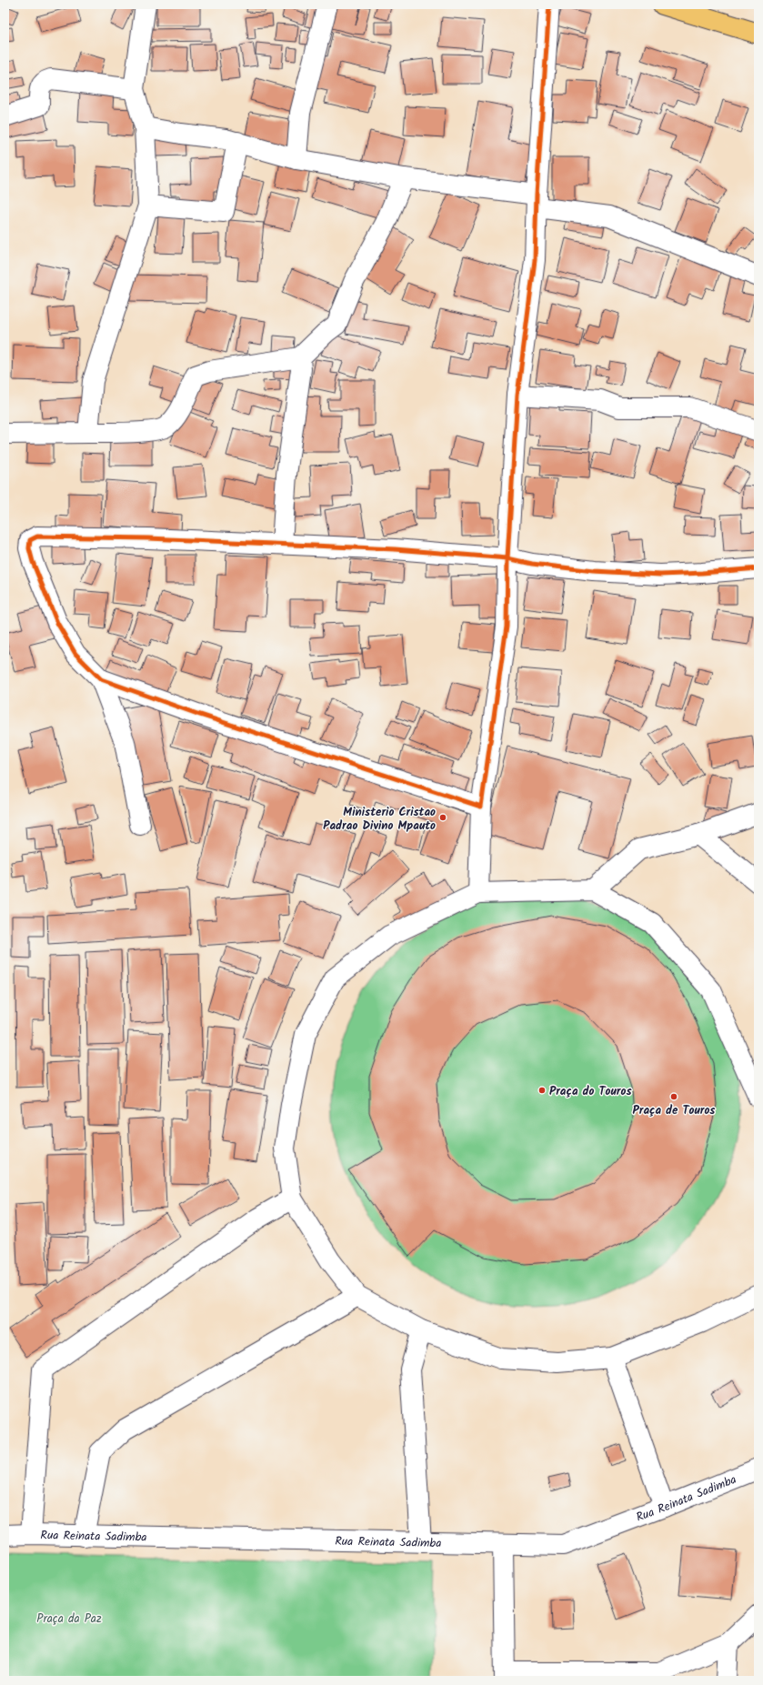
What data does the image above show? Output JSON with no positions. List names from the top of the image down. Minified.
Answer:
{"streets":{"street":["Rua Reinata Sadimba"]},"parks":["Praça da Paz"],"places":["Ministerio Cristao Padrao Divino Mpauto","Praça do Touros","Praça de Touros"]}
